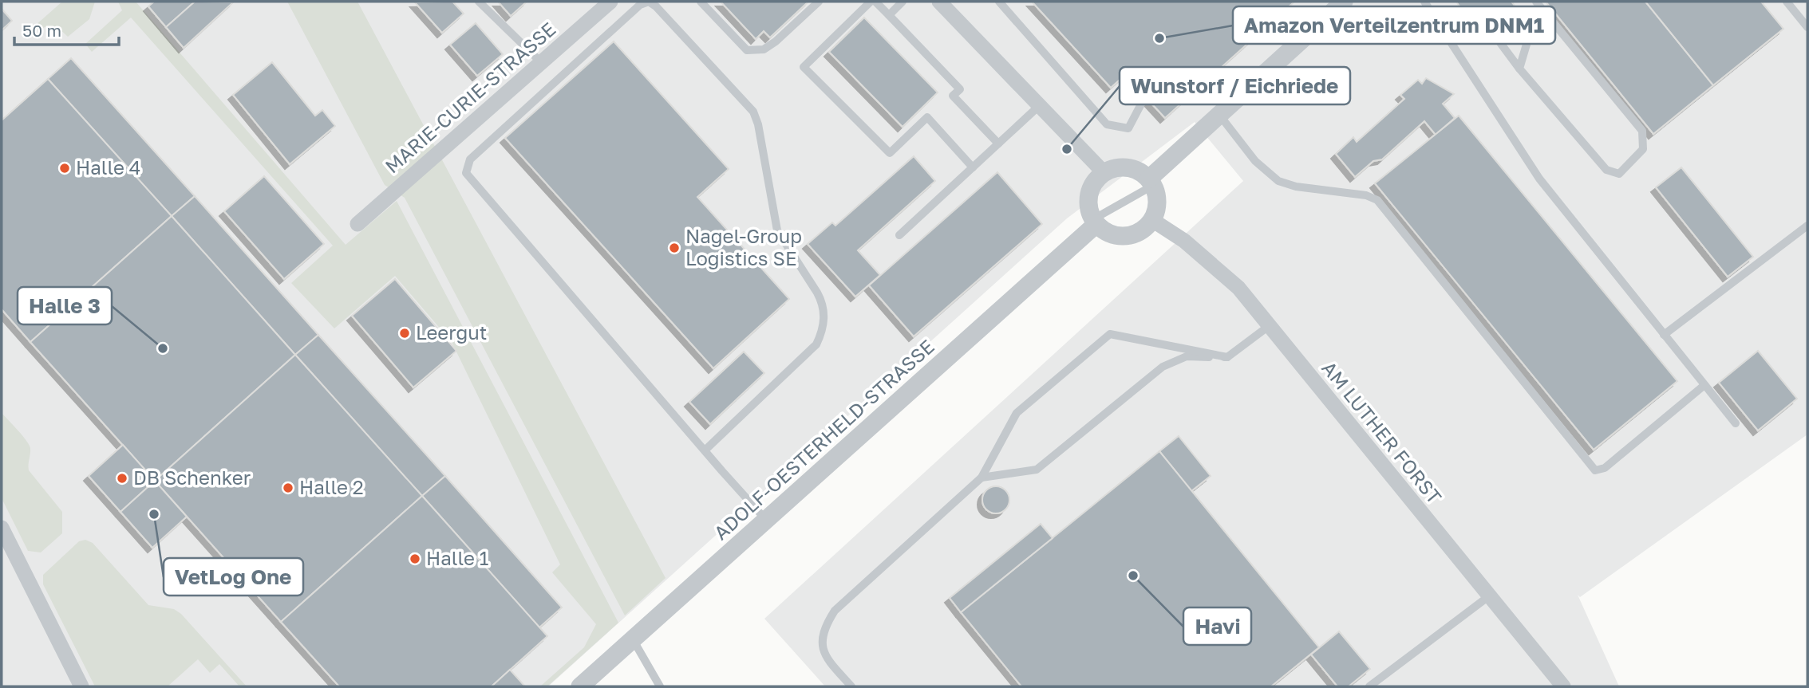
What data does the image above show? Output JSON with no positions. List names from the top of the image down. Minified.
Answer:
{"streets":{"street":["MARIE-CURIE-STRASSE","AM LUTHER FORST","ADOLF-OESTERHELD-STRASSE"]},"places":["Amazon Verteilzentrum DNM1","Wunstorf / Eichriede","Halle 4","Nagel-Group Logistics SE","Leergut","Halle 3","DB Schenker","Halle 2","VetLog One","Halle 1","Havi"],"scale_bar":"50 m"}
